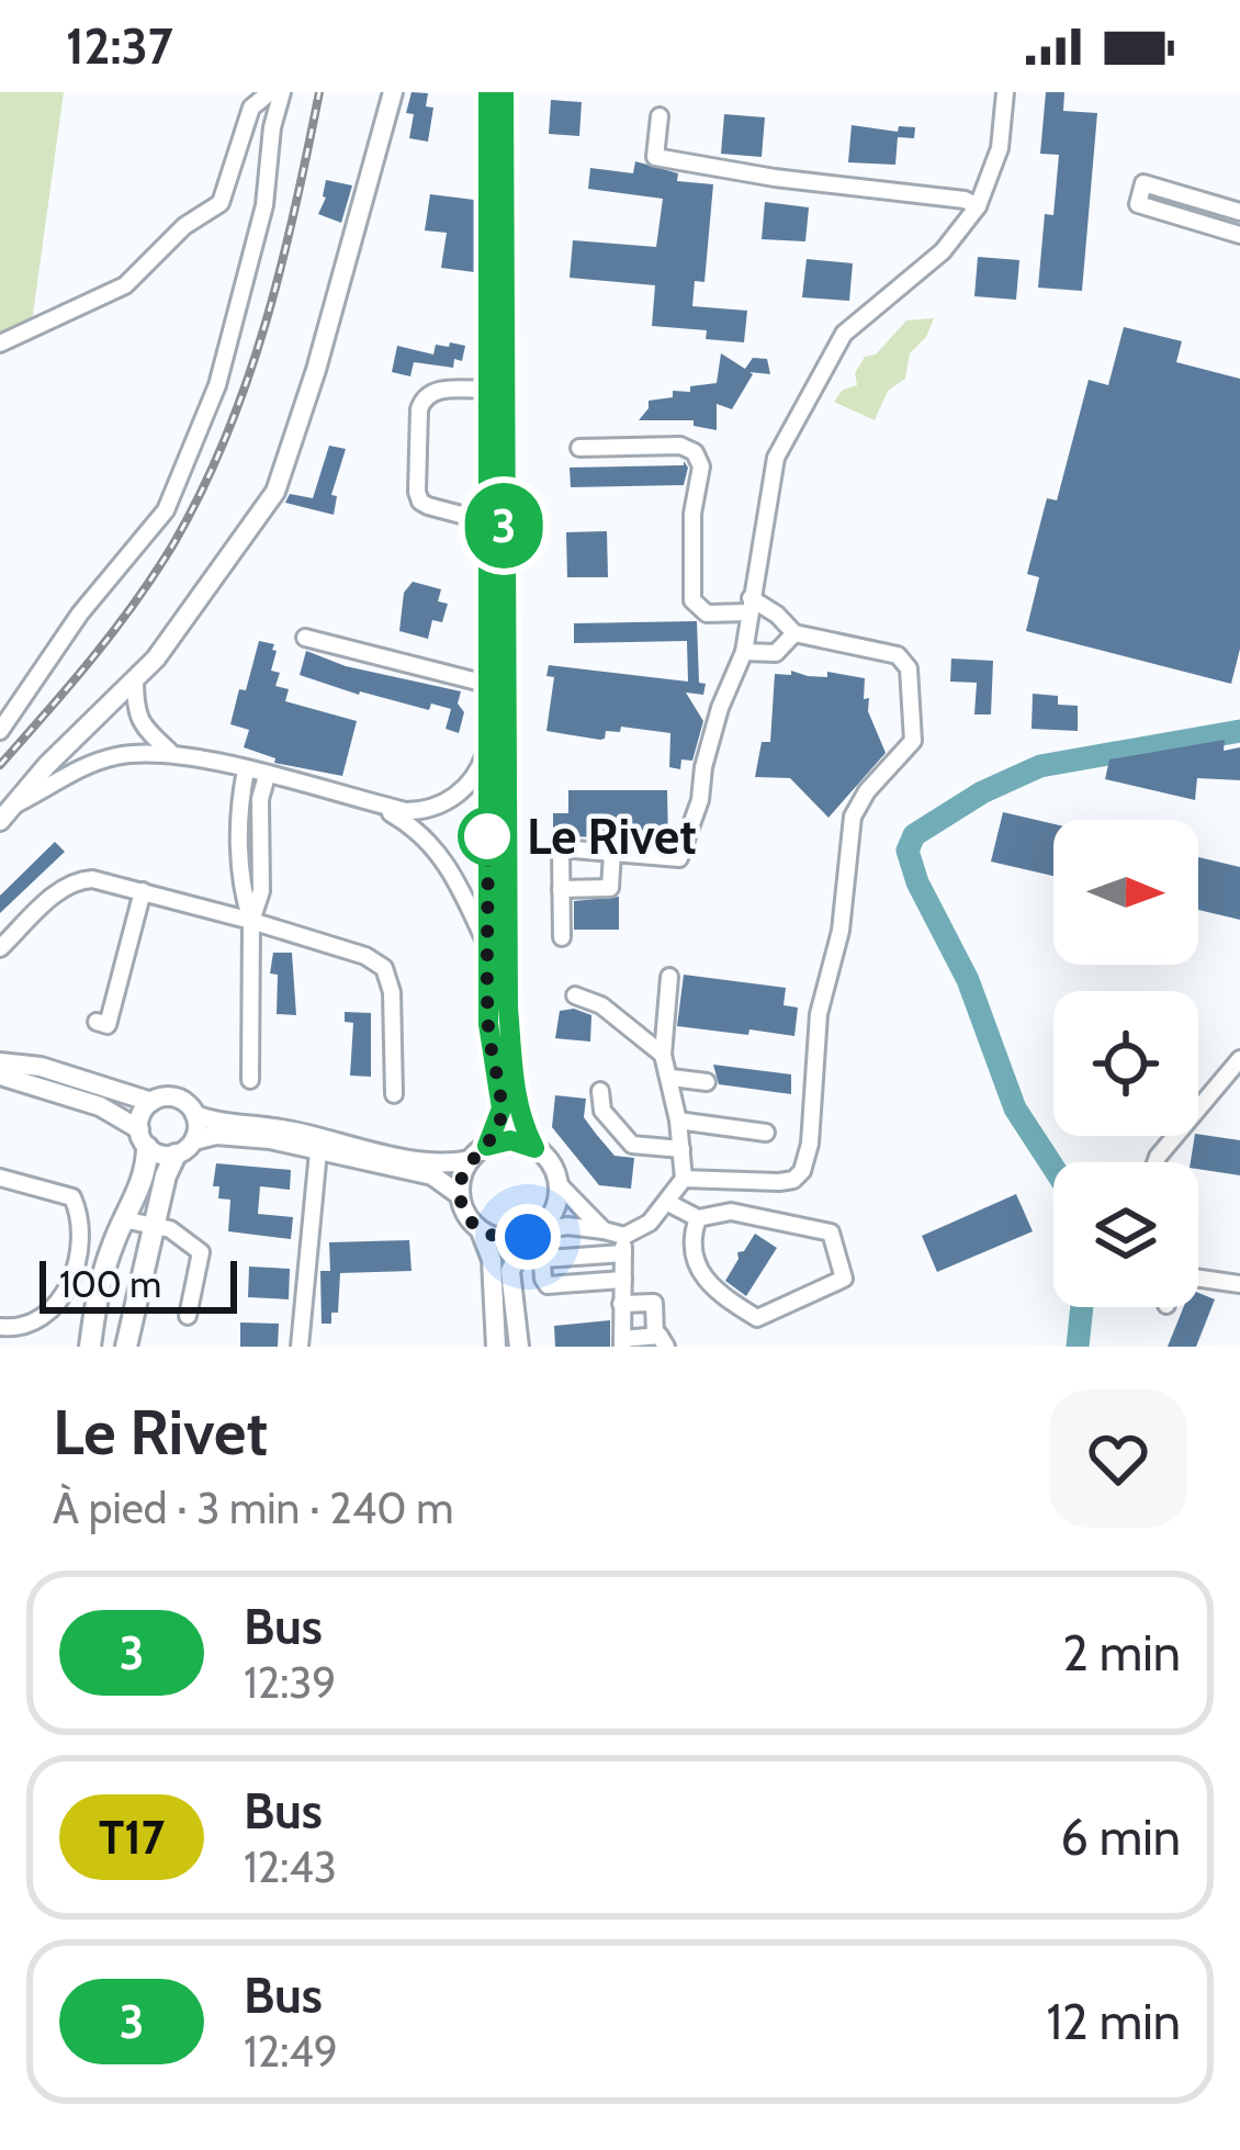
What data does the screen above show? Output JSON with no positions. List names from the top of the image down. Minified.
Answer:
{"places":["Le Rivet"],"lines":["bus line 3"],"scale_bar":"100 m","north":"right","page":{"status":"12:37","on_map":"3","scale":"100 m","heading":["Le Rivet","À pied · 3 min · 240 m"],"list":[{"mark":"3","name":"Bus","note":"12:39","value":"2 min"},{"mark":"T17","name":"Bus","note":"12:43","value":"6 min"},{"mark":"3","name":"Bus","note":"12:49","value":"12 min"}]}}
